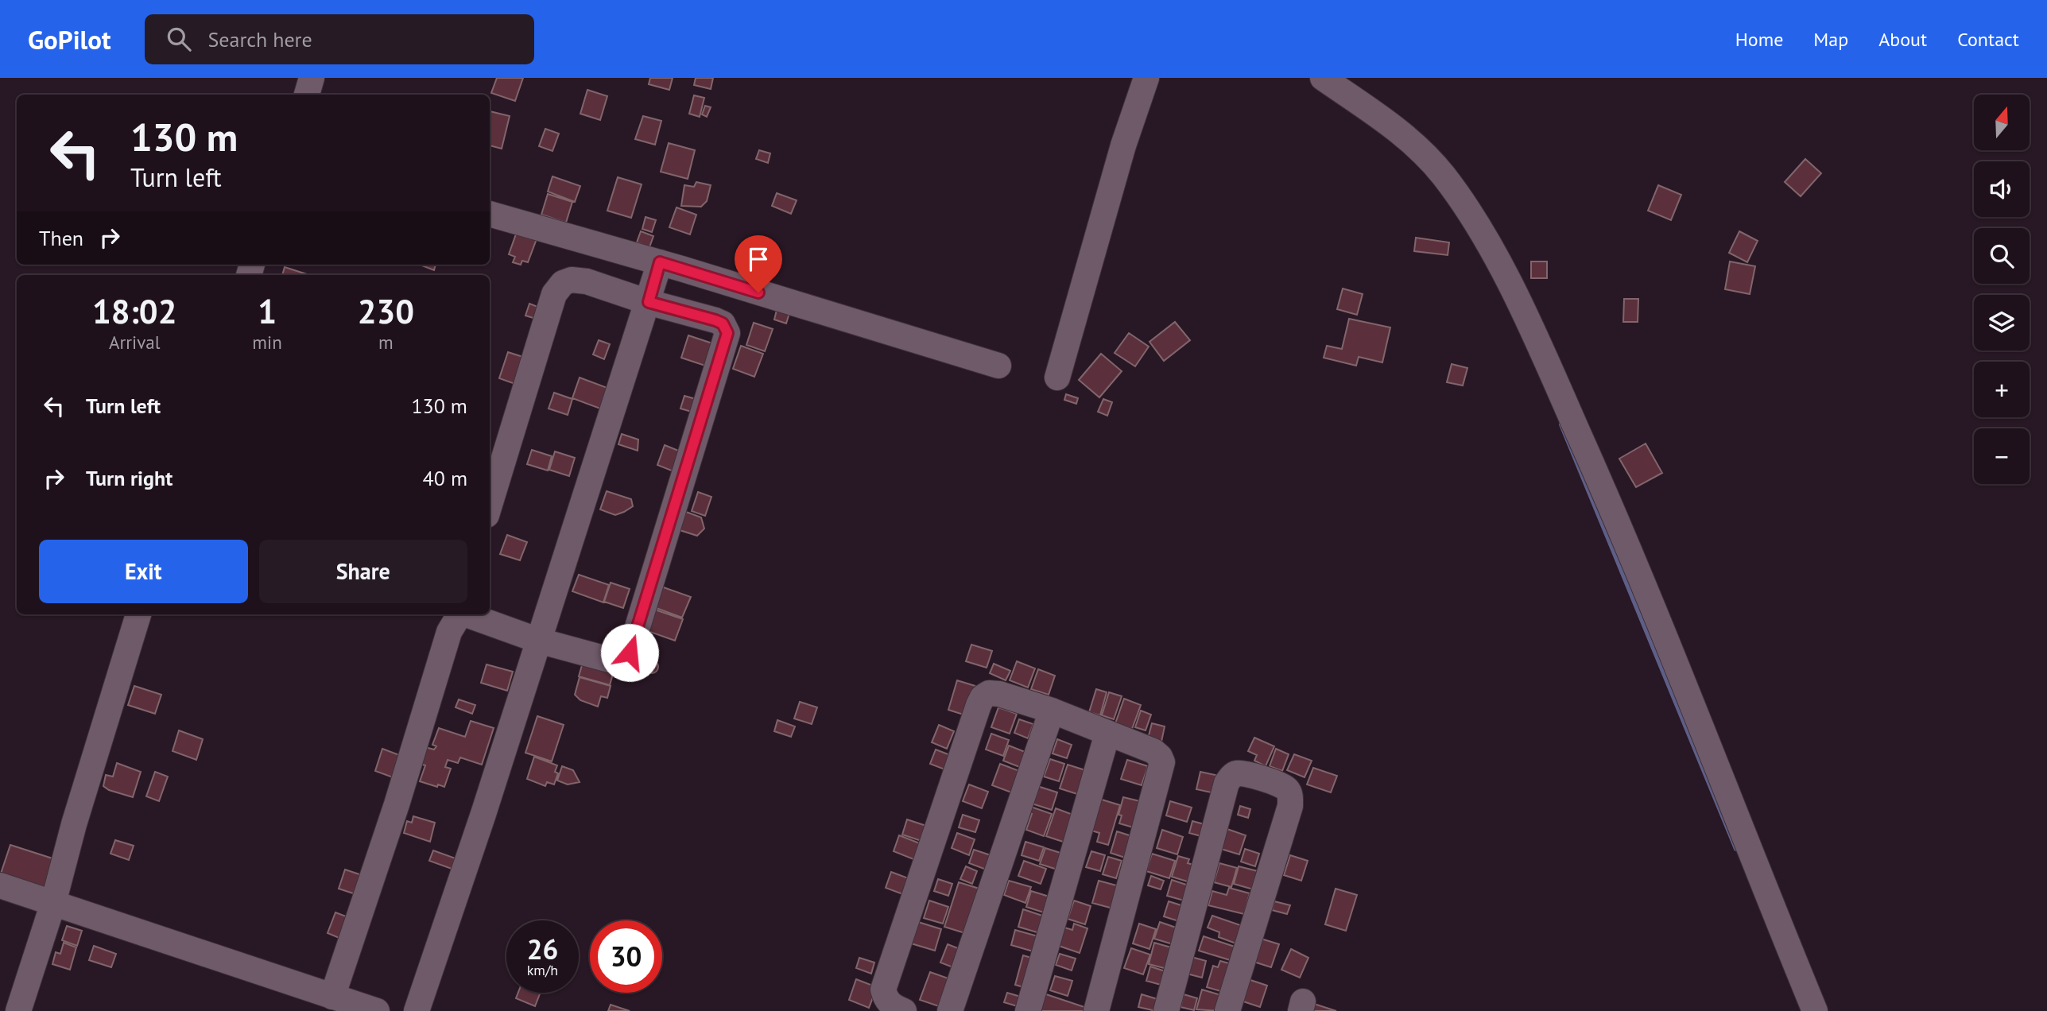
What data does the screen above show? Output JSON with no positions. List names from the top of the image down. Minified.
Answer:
{"north":"top","page":{"header":"GoPilot","search":"Search here","nav":["Home","Map","About","Contact"],"map_buttons":["+","−"],"turn":["130 m","Turn left"],"then":"Then","eta":["18:02","Arrival","1","min","230","m"],"list":[{"name":"Turn left","value":"130 m"},{"name":"Turn right","value":"40 m"}],"buttons":["Exit","Share"],"speed":"26 km/h","limit":"30"}}
